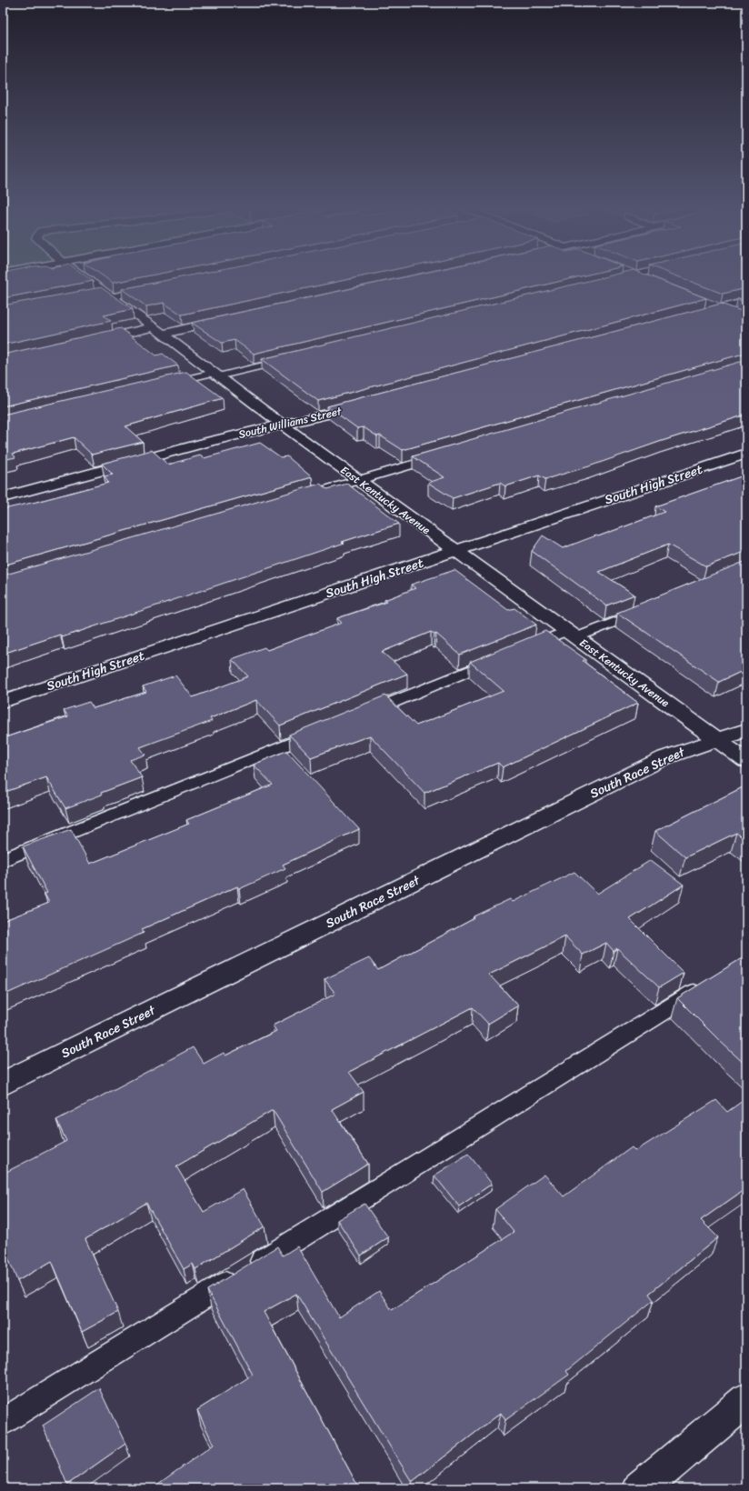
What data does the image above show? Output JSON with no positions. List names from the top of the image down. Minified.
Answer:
{"streets":{"street":["South Williams Street","South High Street","East Kentucky Avenue","South Race Street"]},"crossings":[["South Williams Street","East Kentucky Avenue"],["South High Street","East Kentucky Avenue"],["East Kentucky Avenue","South Race Street"]]}
